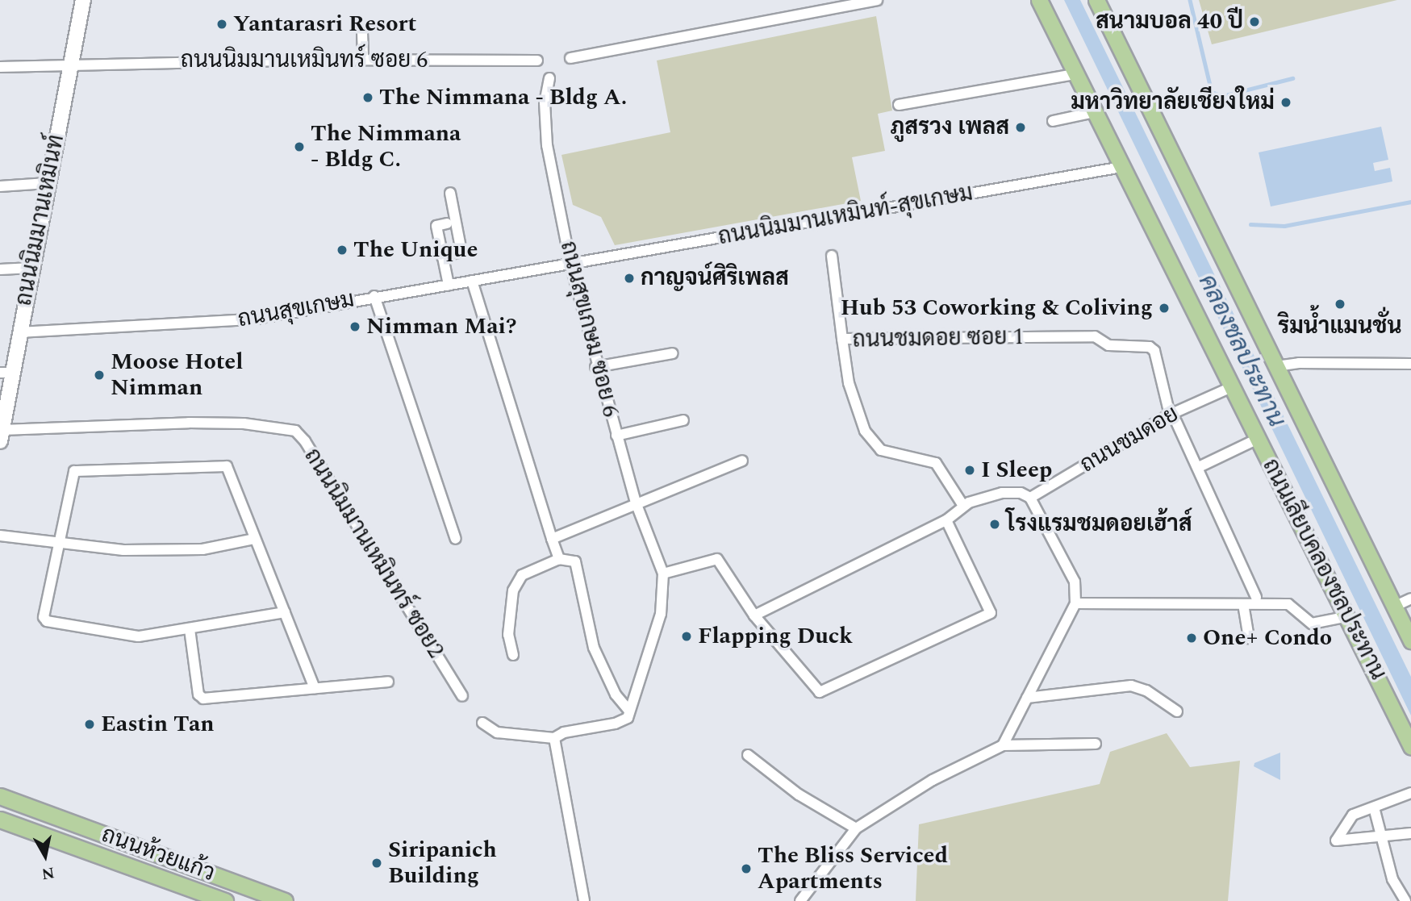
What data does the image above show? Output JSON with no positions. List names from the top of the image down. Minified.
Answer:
{"streets":{"main road":["ถนนนิมมานเหมินท์","ถนนเลียบคลองชลประทาน","ถนนห้วยแก้ว"],"street":["ถนนนิมมานเหมินทร์ ซอย 6","ถนนนิมมานเหมินท์-สุขเกษม","ถนนสุขเกษม","ถนนสุขเกษม ซอย 6","ถนนชมดอย ซอย 1","ถนนชมดอย","ถนนนิมมานเหมินทร์ ซอย2"]},"crossings":[["ถนนนิมมานเหมินทร์ ซอย 6","ถนนนิมมานเหมินท์"],["ถนนนิมมานเหมินท์-สุขเกษม","ถนนสุขเกษม"],["ถนนนิมมานเหมินท์-สุขเกษม","ถนนสุขเกษม ซอย 6"],["ถนนนิมมานเหมินท์-สุขเกษม","ถนนเลียบคลองชลประทาน"],["ถนนนิมมานเหมินท์","ถนนสุขเกษม"],["ถนนนิมมานเหมินท์","ถนนนิมมานเหมินทร์ ซอย2"],["ถนนสุขเกษม","ถนนสุขเกษม ซอย 6"],["ถนนชมดอย ซอย 1","ถนนชมดอย"],["ถนนชมดอย","ถนนเลียบคลองชลประทาน"]],"water":["คลองชลประทาน"],"places":["สนามบอล 40 ปี","Yantarasri Resort","The Nimmana - Bldg A.","มหาวิทยาลัยเชียงใหม่","ภูสรวง เพลส","The Nimmana - Bldg C.","The Unique","กาญจน์ศิริเพลส","ริมน้ำแมนชั่น","Hub 53 Coworking & Coliving","Nimman Mai?","Moose Hotel Nimman","I Sleep","โรงแรมชมดอยเฮ้าส์","Flapping Duck","One+ Condo","Eastin Tan","Siripanich Building","The Bliss Serviced Apartments"],"north":"bottom"}
